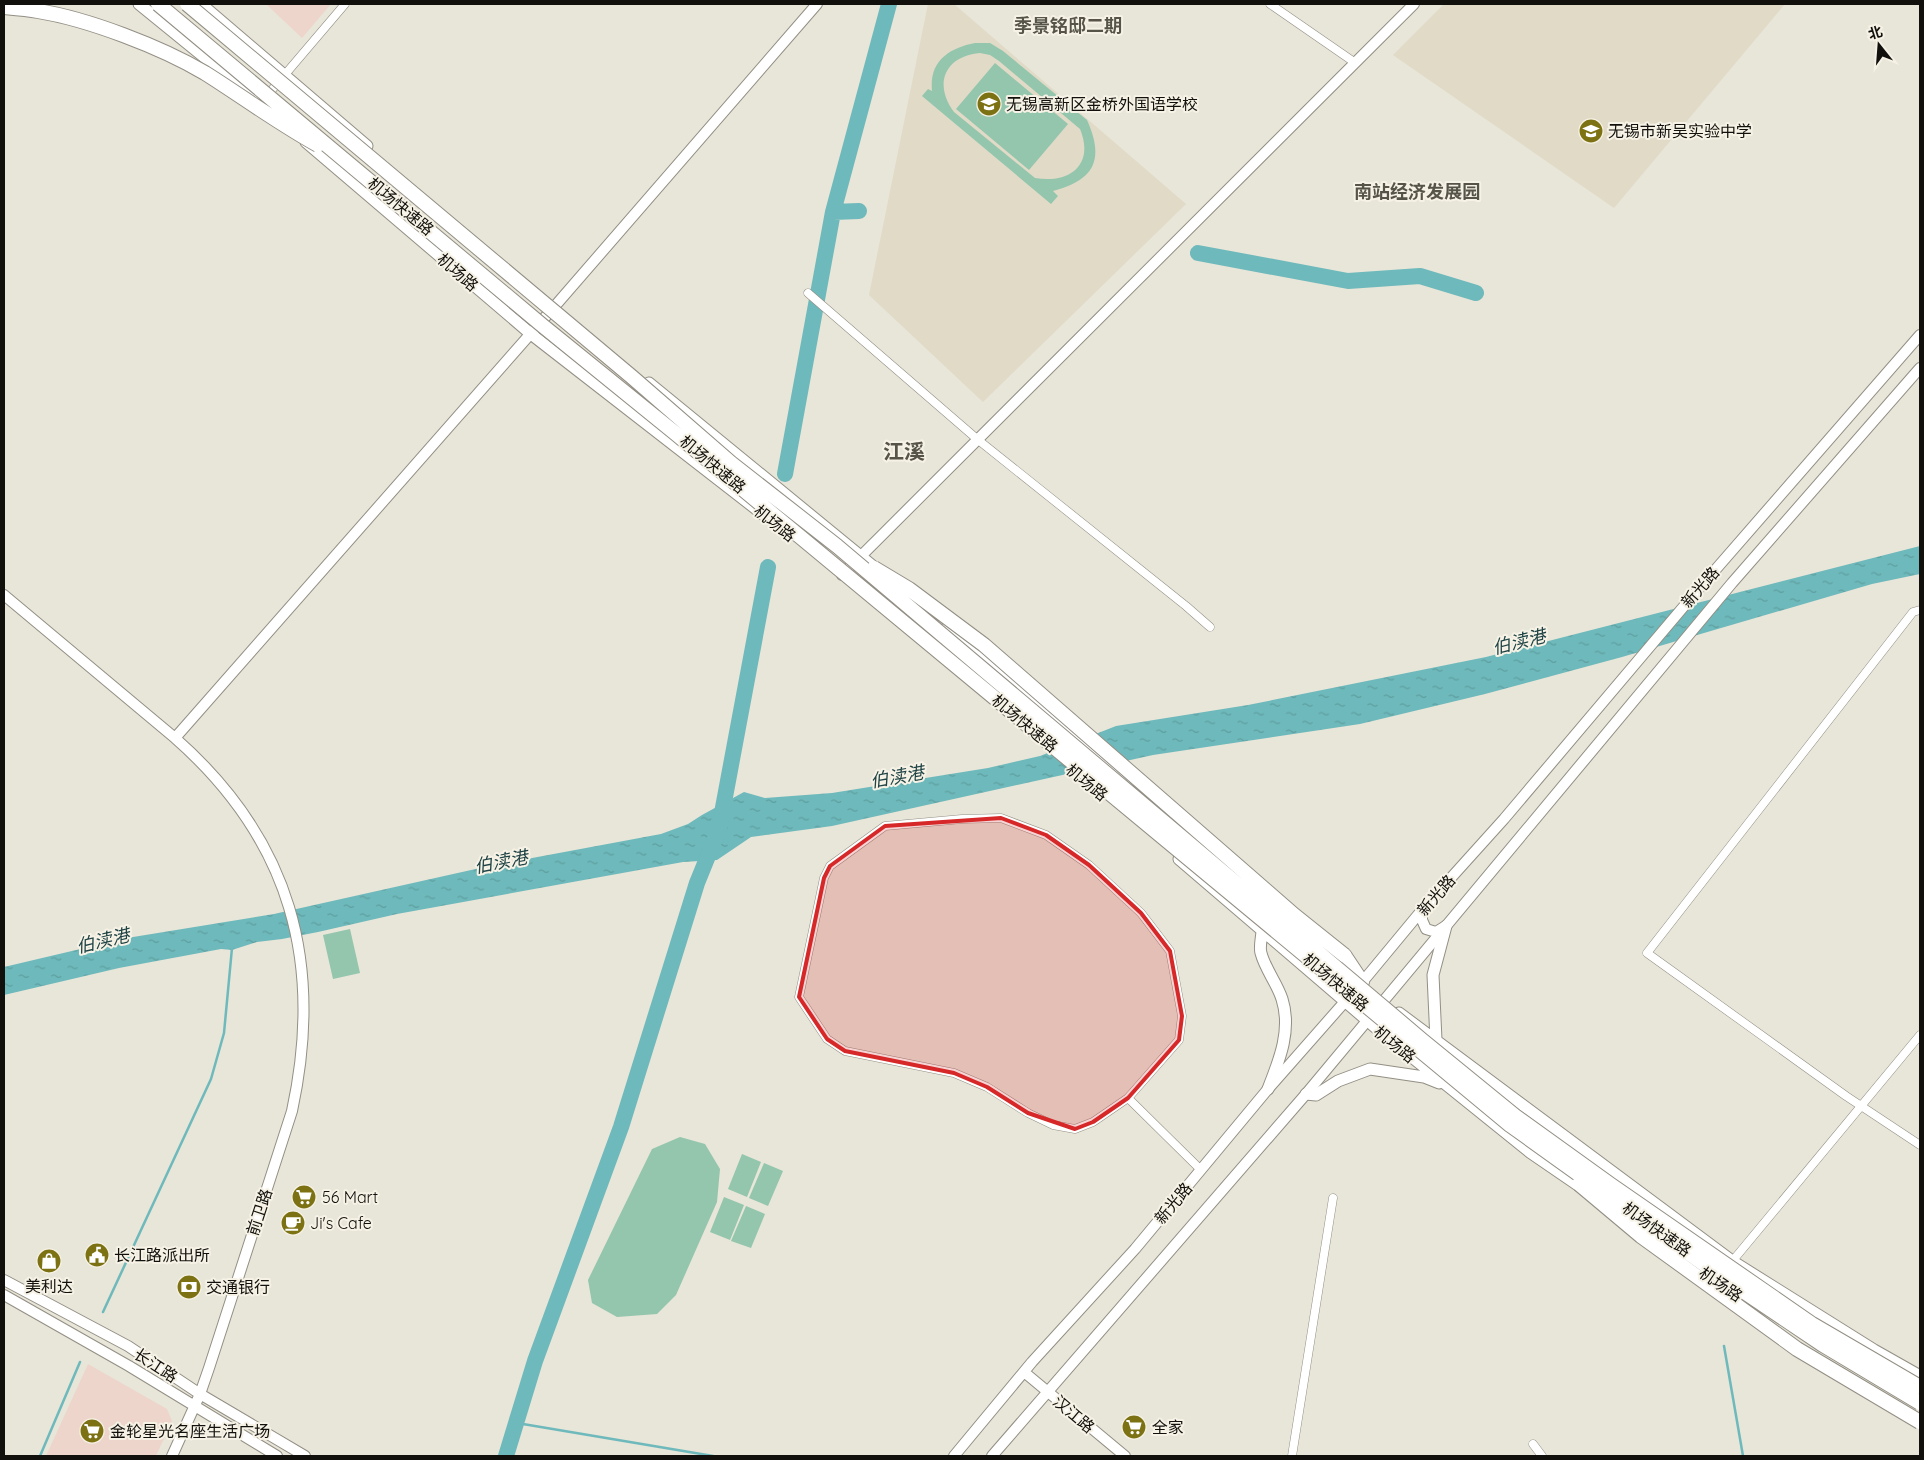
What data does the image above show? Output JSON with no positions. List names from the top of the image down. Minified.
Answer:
{"streets":{"highway":["机场快速路"],"main road":["机场路","新光路","前卫路","长江路","汉江路"]},"crossings":[["机场路","新光路"],["新光路","汉江路"],["前卫路","长江路"]],"districts":["季景铭邸二期","南站经济发展园","江溪"],"water":["伯渎港"],"places":{"school or university":["无锡高新区金桥外国语学校","无锡市新吴实验中学"],"supermarket":["56 Mart","全家","金轮星光名座生活广场"],"cafe":["Ji's Cafe"],"public building":["长江路派出所"],"shop":["美利达"],"bank":["交通银行"]},"north":"top"}
